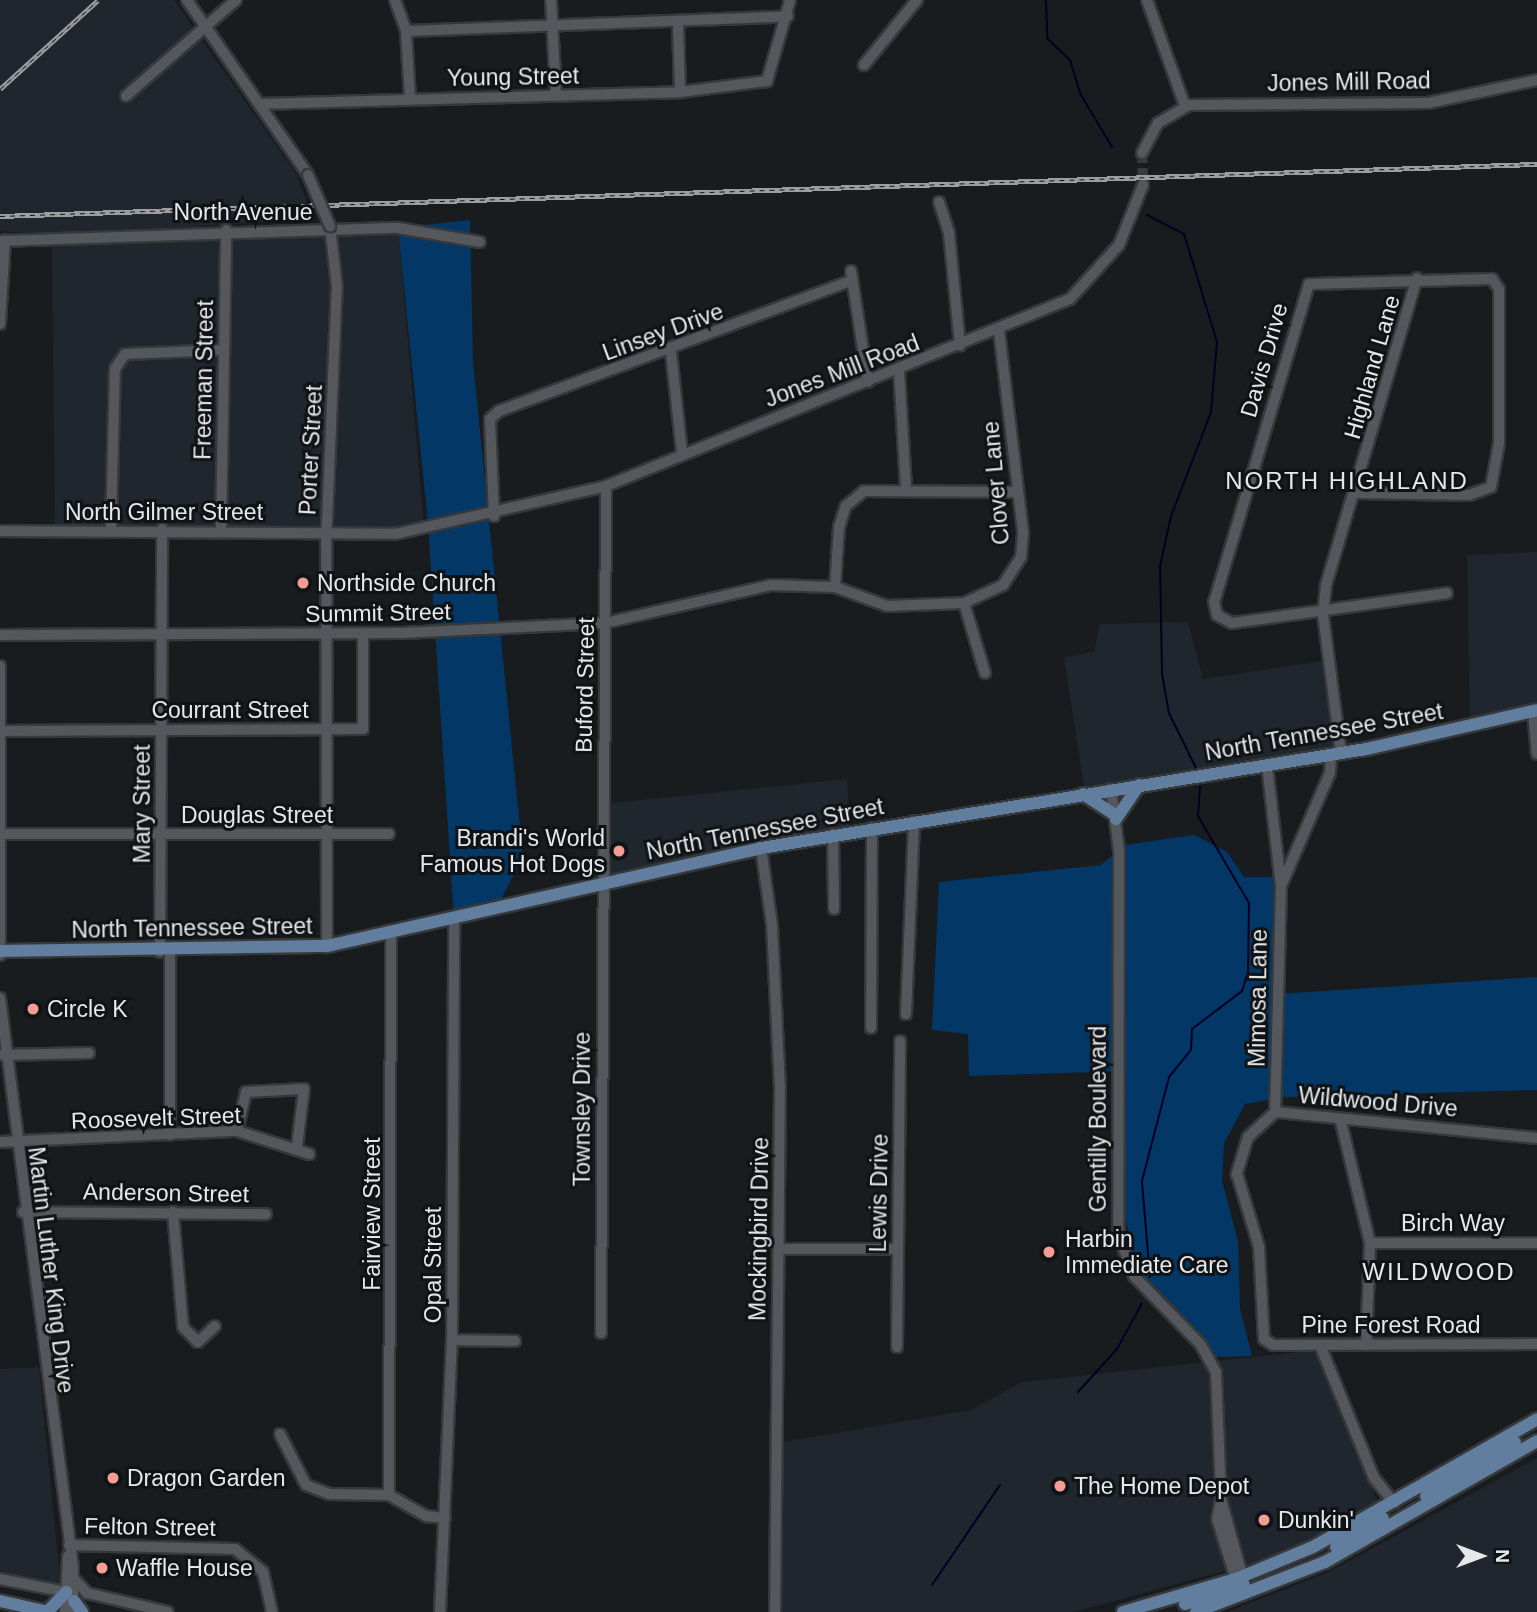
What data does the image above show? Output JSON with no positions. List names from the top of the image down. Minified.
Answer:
{"streets":{"main road":["North Tennessee Street"],"street":["Young Street","Jones Mill Road","North Avenue","Linsey Drive","Davis Drive","Highland Lane","Freeman Street","Porter Street","Clover Lane","North Gilmer Street","Summit Street","Buford Street","Courrant Street","Mary Street","Douglas Street","Mimosa Lane","Wildwood Drive","Townsley Drive","Roosevelt Street","Gentilly Boulevard","Anderson Street","Lewis Drive","Fairview Street","Birch Way","Mockingbird Drive","Opal Street","Martin Luther King Drive","Pine Forest Road","Felton Street"]},"crossings":[["Young Street","Porter Street"],["Jones Mill Road","Linsey Drive"],["Jones Mill Road","Clover Lane"],["Jones Mill Road","North Gilmer Street"],["Jones Mill Road","Buford Street"],["North Avenue","Freeman Street"],["North Avenue","Porter Street"],["Linsey Drive","North Gilmer Street"],["Davis Drive","Highland Lane"],["Highland Lane","North Tennessee Street"],["Highland Lane","Mimosa Lane"],["Freeman Street","North Gilmer Street"],["Porter Street","North Gilmer Street"],["Porter Street","Summit Street"],["Porter Street","Courrant Street"],["Porter Street","North Tennessee Street"],["Porter Street","Douglas Street"],["Clover Lane","Summit Street"],["North Gilmer Street","Mary Street"],["Summit Street","Buford Street"],["Summit Street","Courrant Street"],["Summit Street","Mary Street"],["Buford Street","North Tennessee Street"],["Buford Street","Townsley Drive"],["Courrant Street","Mary Street"],["North Tennessee Street","Mary Street"],["North Tennessee Street","Mimosa Lane"],["North Tennessee Street","Townsley Drive"],["North Tennessee Street","Gentilly Boulevard"],["North Tennessee Street","Fairview Street"],["North Tennessee Street","Mockingbird Drive"],["North Tennessee Street","Opal Street"],["Mary Street","Douglas Street"],["Mary Street","Roosevelt Street"],["Mimosa Lane","Wildwood Drive"],["Wildwood Drive","Pine Forest Road"],["Roosevelt Street","Martin Luther King Drive"],["Anderson Street","Martin Luther King Drive"],["Martin Luther King Drive","Felton Street"]],"districts":["NORTH HIGHLAND","WILDWOOD"],"places":["Northside Church","Brandi's World Famous Hot Dogs","Circle K","Harbin Immediate Care","Dragon Garden","The Home Depot","Dunkin'","Waffle House"],"north":"right"}
